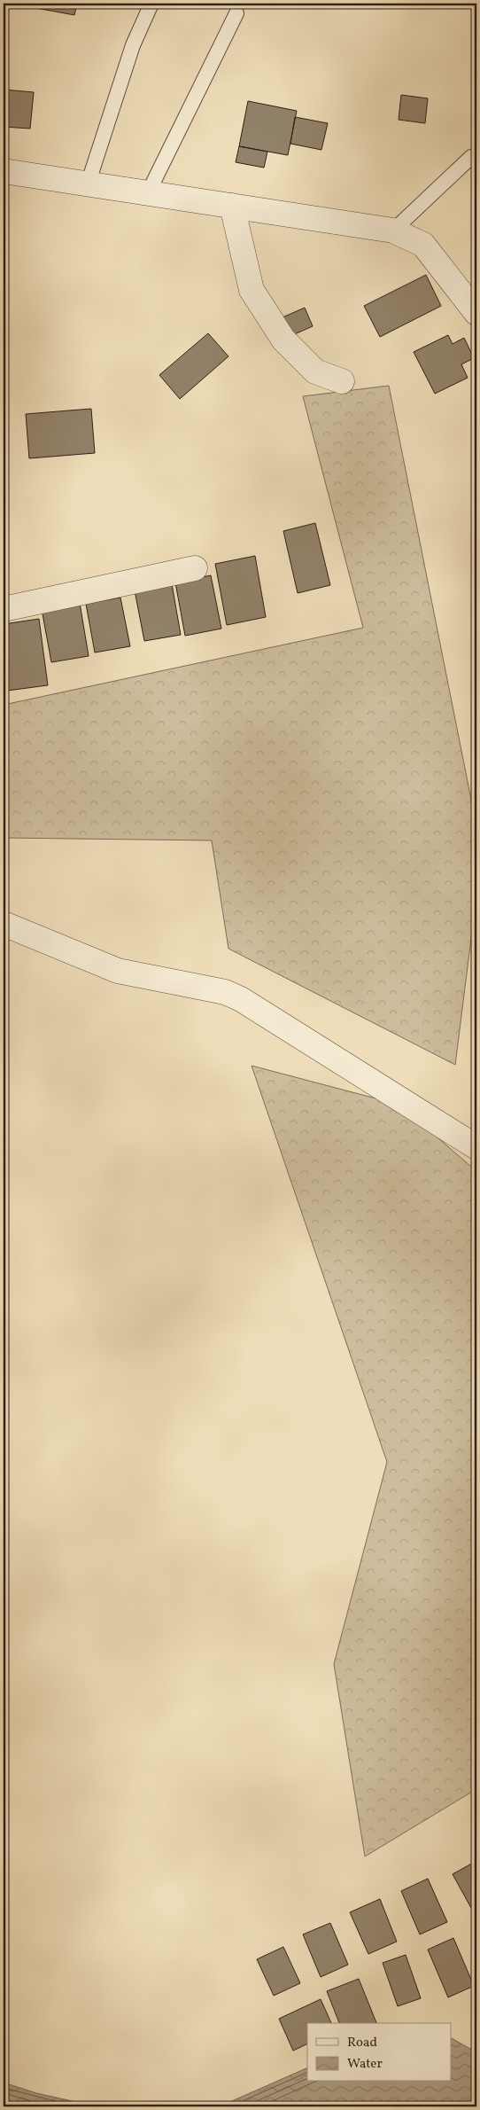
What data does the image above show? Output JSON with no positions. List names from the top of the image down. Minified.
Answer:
{"legend":["Road","Water"]}
